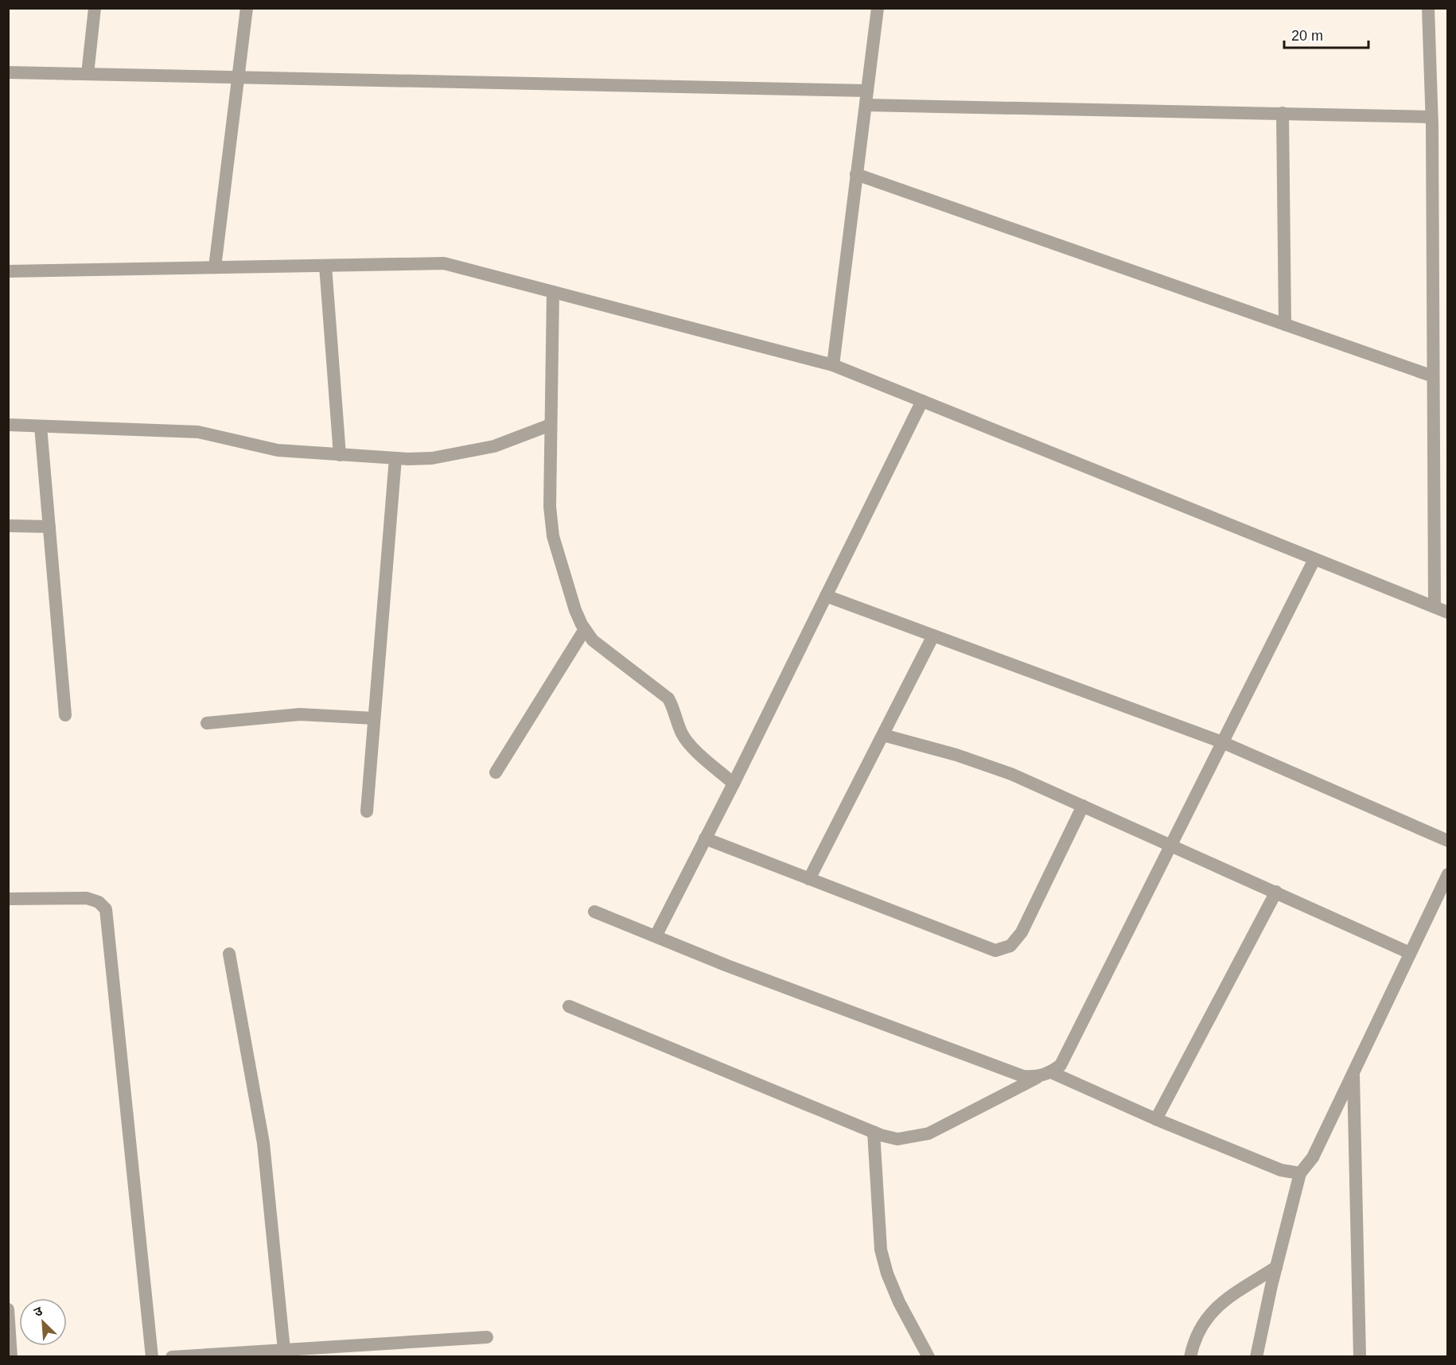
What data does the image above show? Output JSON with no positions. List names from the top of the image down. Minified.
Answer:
{"scale_bar":"20 m","north":"top left"}
